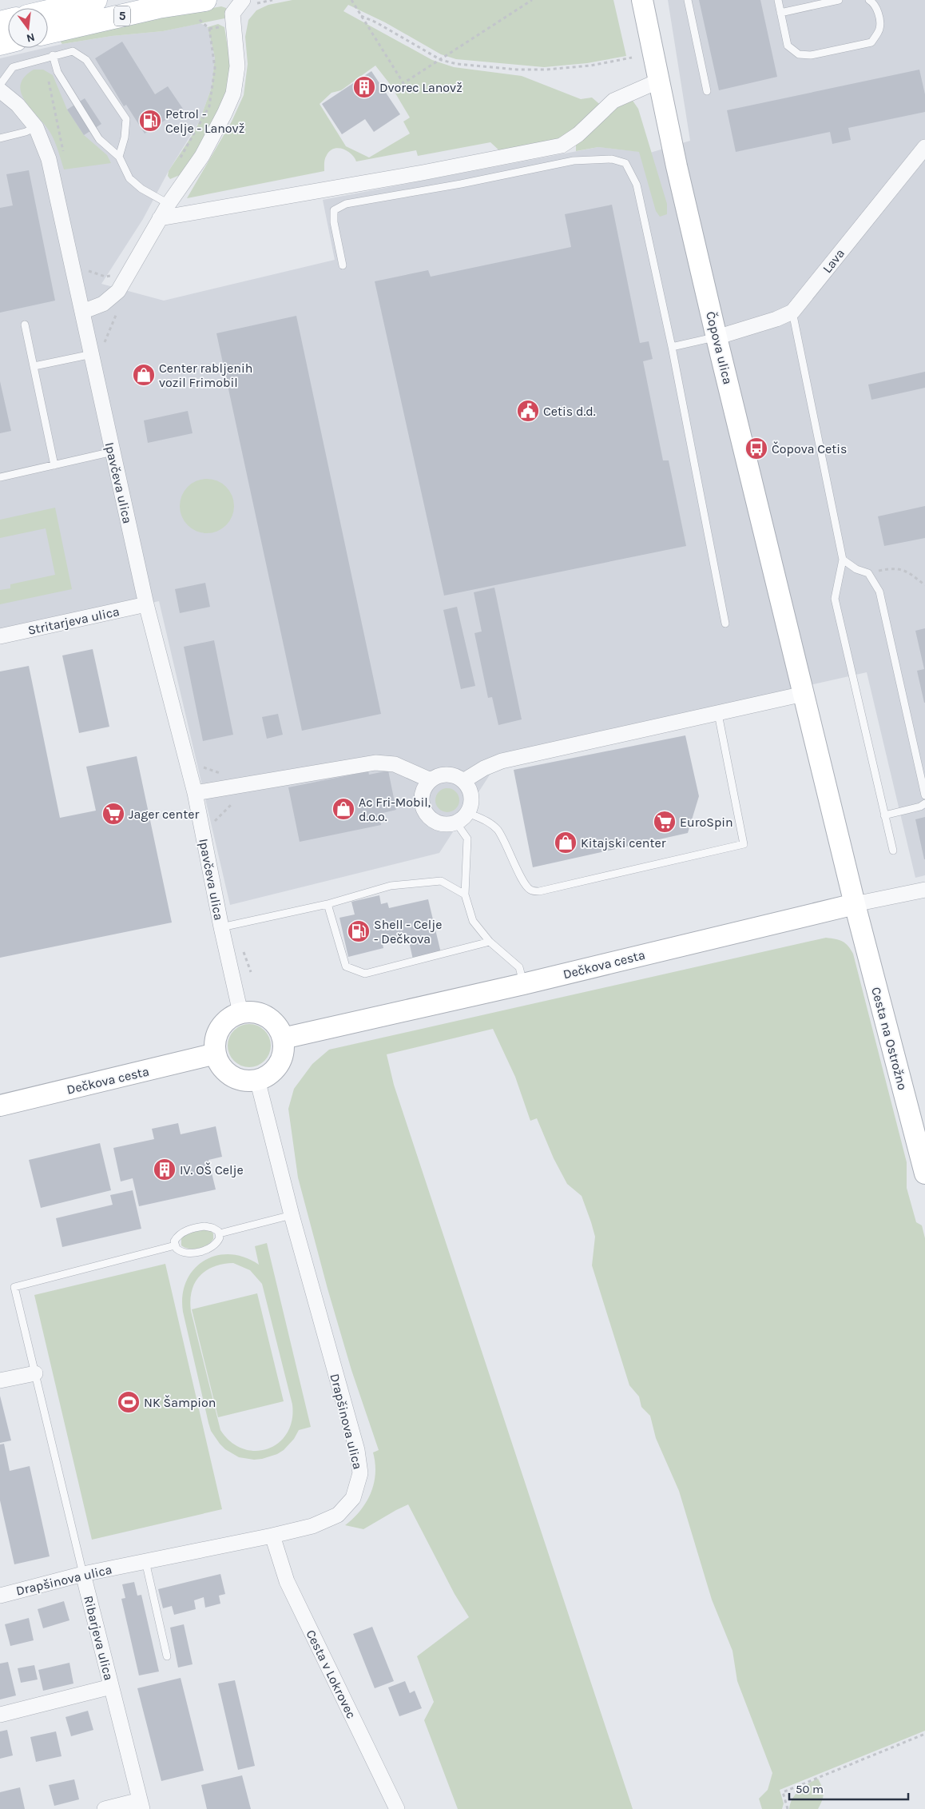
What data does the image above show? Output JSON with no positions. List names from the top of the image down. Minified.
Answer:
{"streets":{"main road":["5"],"street":["Lava","Čopova ulica","Ipavčeva ulica","Stritarjeva ulica","Dečkova cesta","Cesta na Ostrožno","Drapšinova ulica","Ribarjeva ulica","Cesta v Lokrovec"]},"crossings":[["Lava","Čopova ulica"],["Čopova ulica","Dečkova cesta"],["Čopova ulica","Cesta na Ostrožno"],["Ipavčeva ulica","Stritarjeva ulica"],["Ipavčeva ulica","Dečkova cesta"],["Ipavčeva ulica","Drapšinova ulica"],["Dečkova cesta","Cesta na Ostrožno"],["Dečkova cesta","Drapšinova ulica"],["Drapšinova ulica","Ribarjeva ulica"],["Drapšinova ulica","Cesta v Lokrovec"]],"places":{"building":["Dvorec Lanovž","IV. OŠ Celje"],"fuel station":["Petrol - Celje - Lanovž","Shell - Celje - Dečkova"],"shop":["Center rabljenih vozil Frimobil","Ac Fri-Mobil, d.o.o.","Kitajski center"],"public building":["Cetis d.d."],"bus stop":["Čopova Cetis"],"supermarket":["Jager center","EuroSpin"],"sports":["NK Šampion"]},"scale_bar":"50 m","north":"bottom"}
